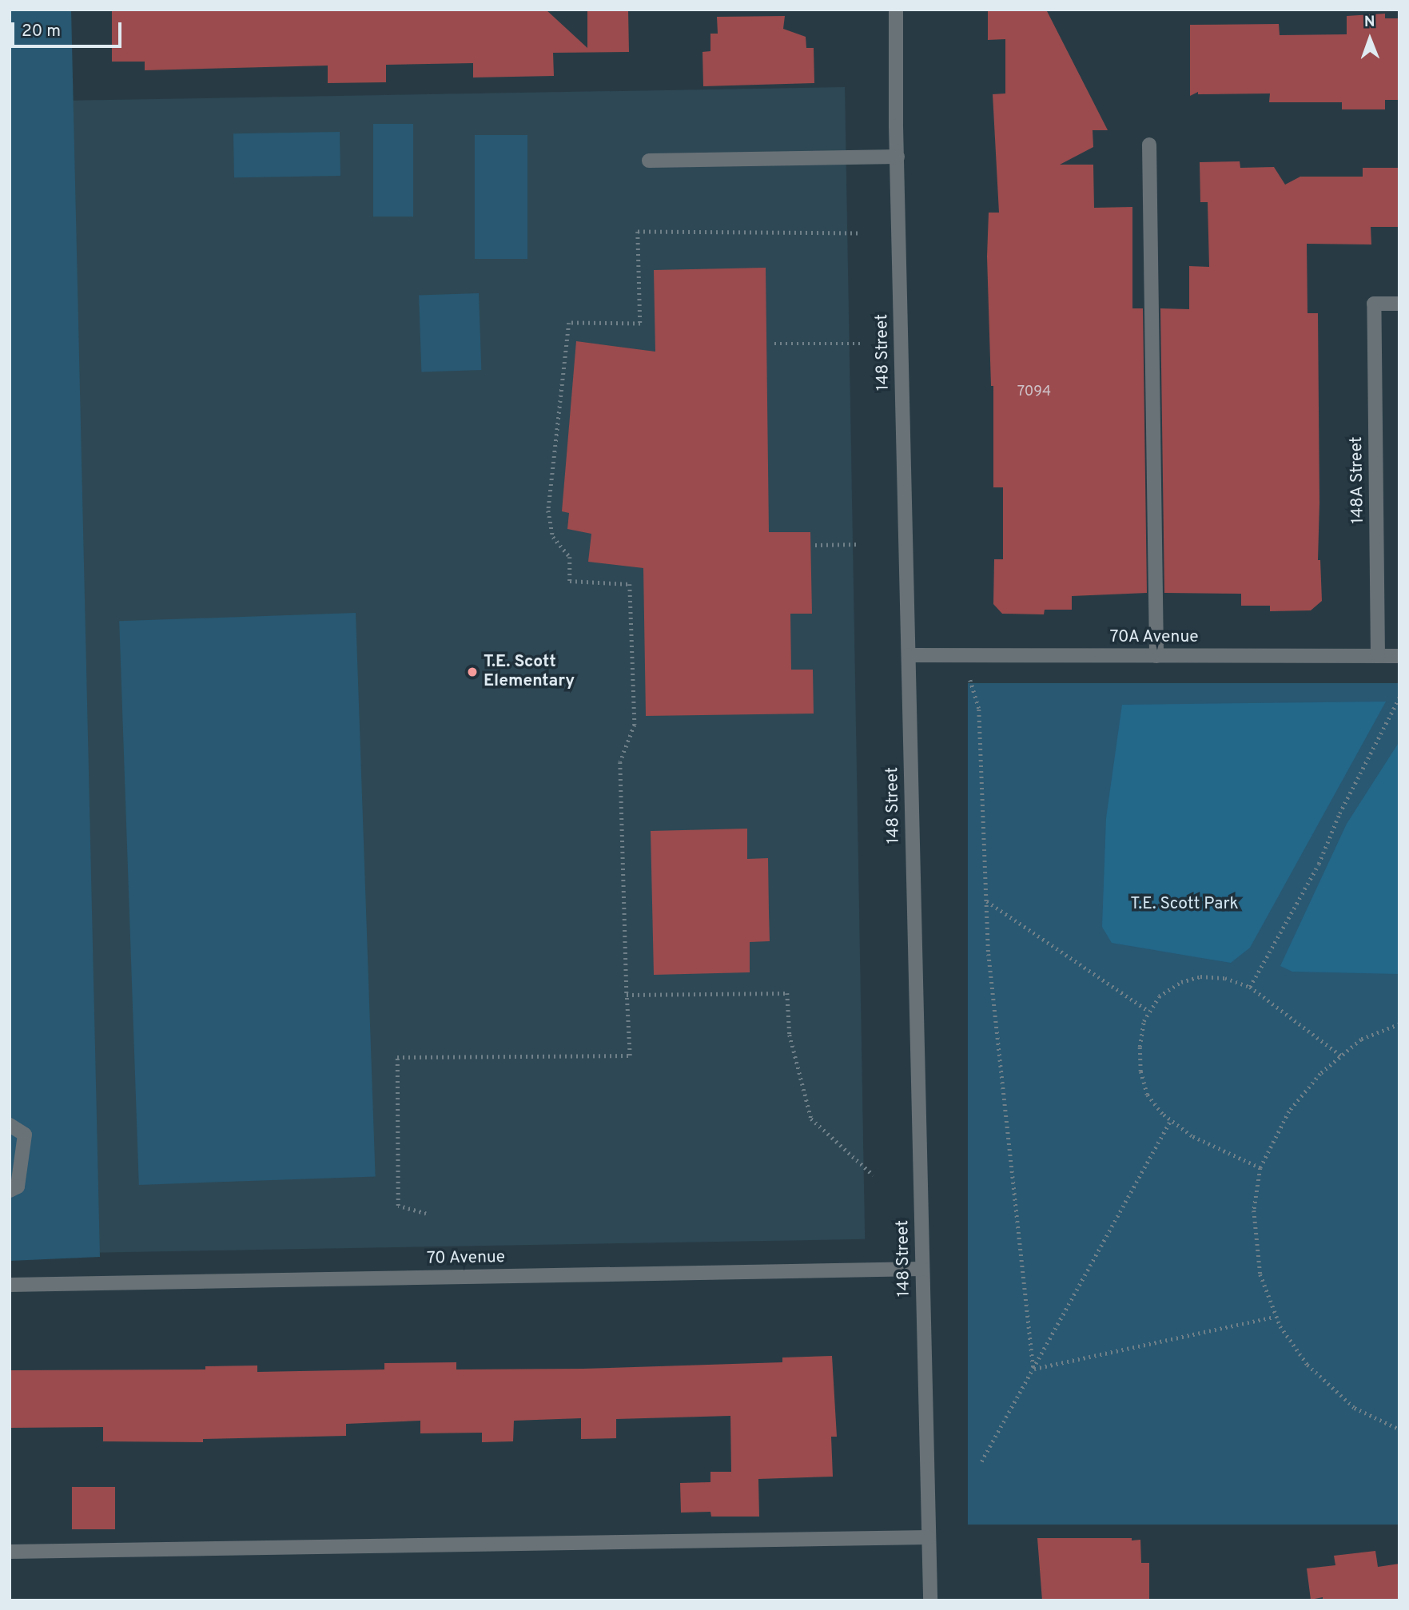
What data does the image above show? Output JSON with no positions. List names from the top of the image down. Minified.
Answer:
{"streets":{"street":["148 Street","148A Street","70A Avenue","70 Avenue"]},"crossings":[["148 Street","70A Avenue"],["148 Street","70 Avenue"],["148A Street","70A Avenue"]],"parks":["T.E. Scott Park"],"places":["T.E. Scott Elementary"],"house_numbers":["7094"],"scale_bar":"20 m","north":"top"}
